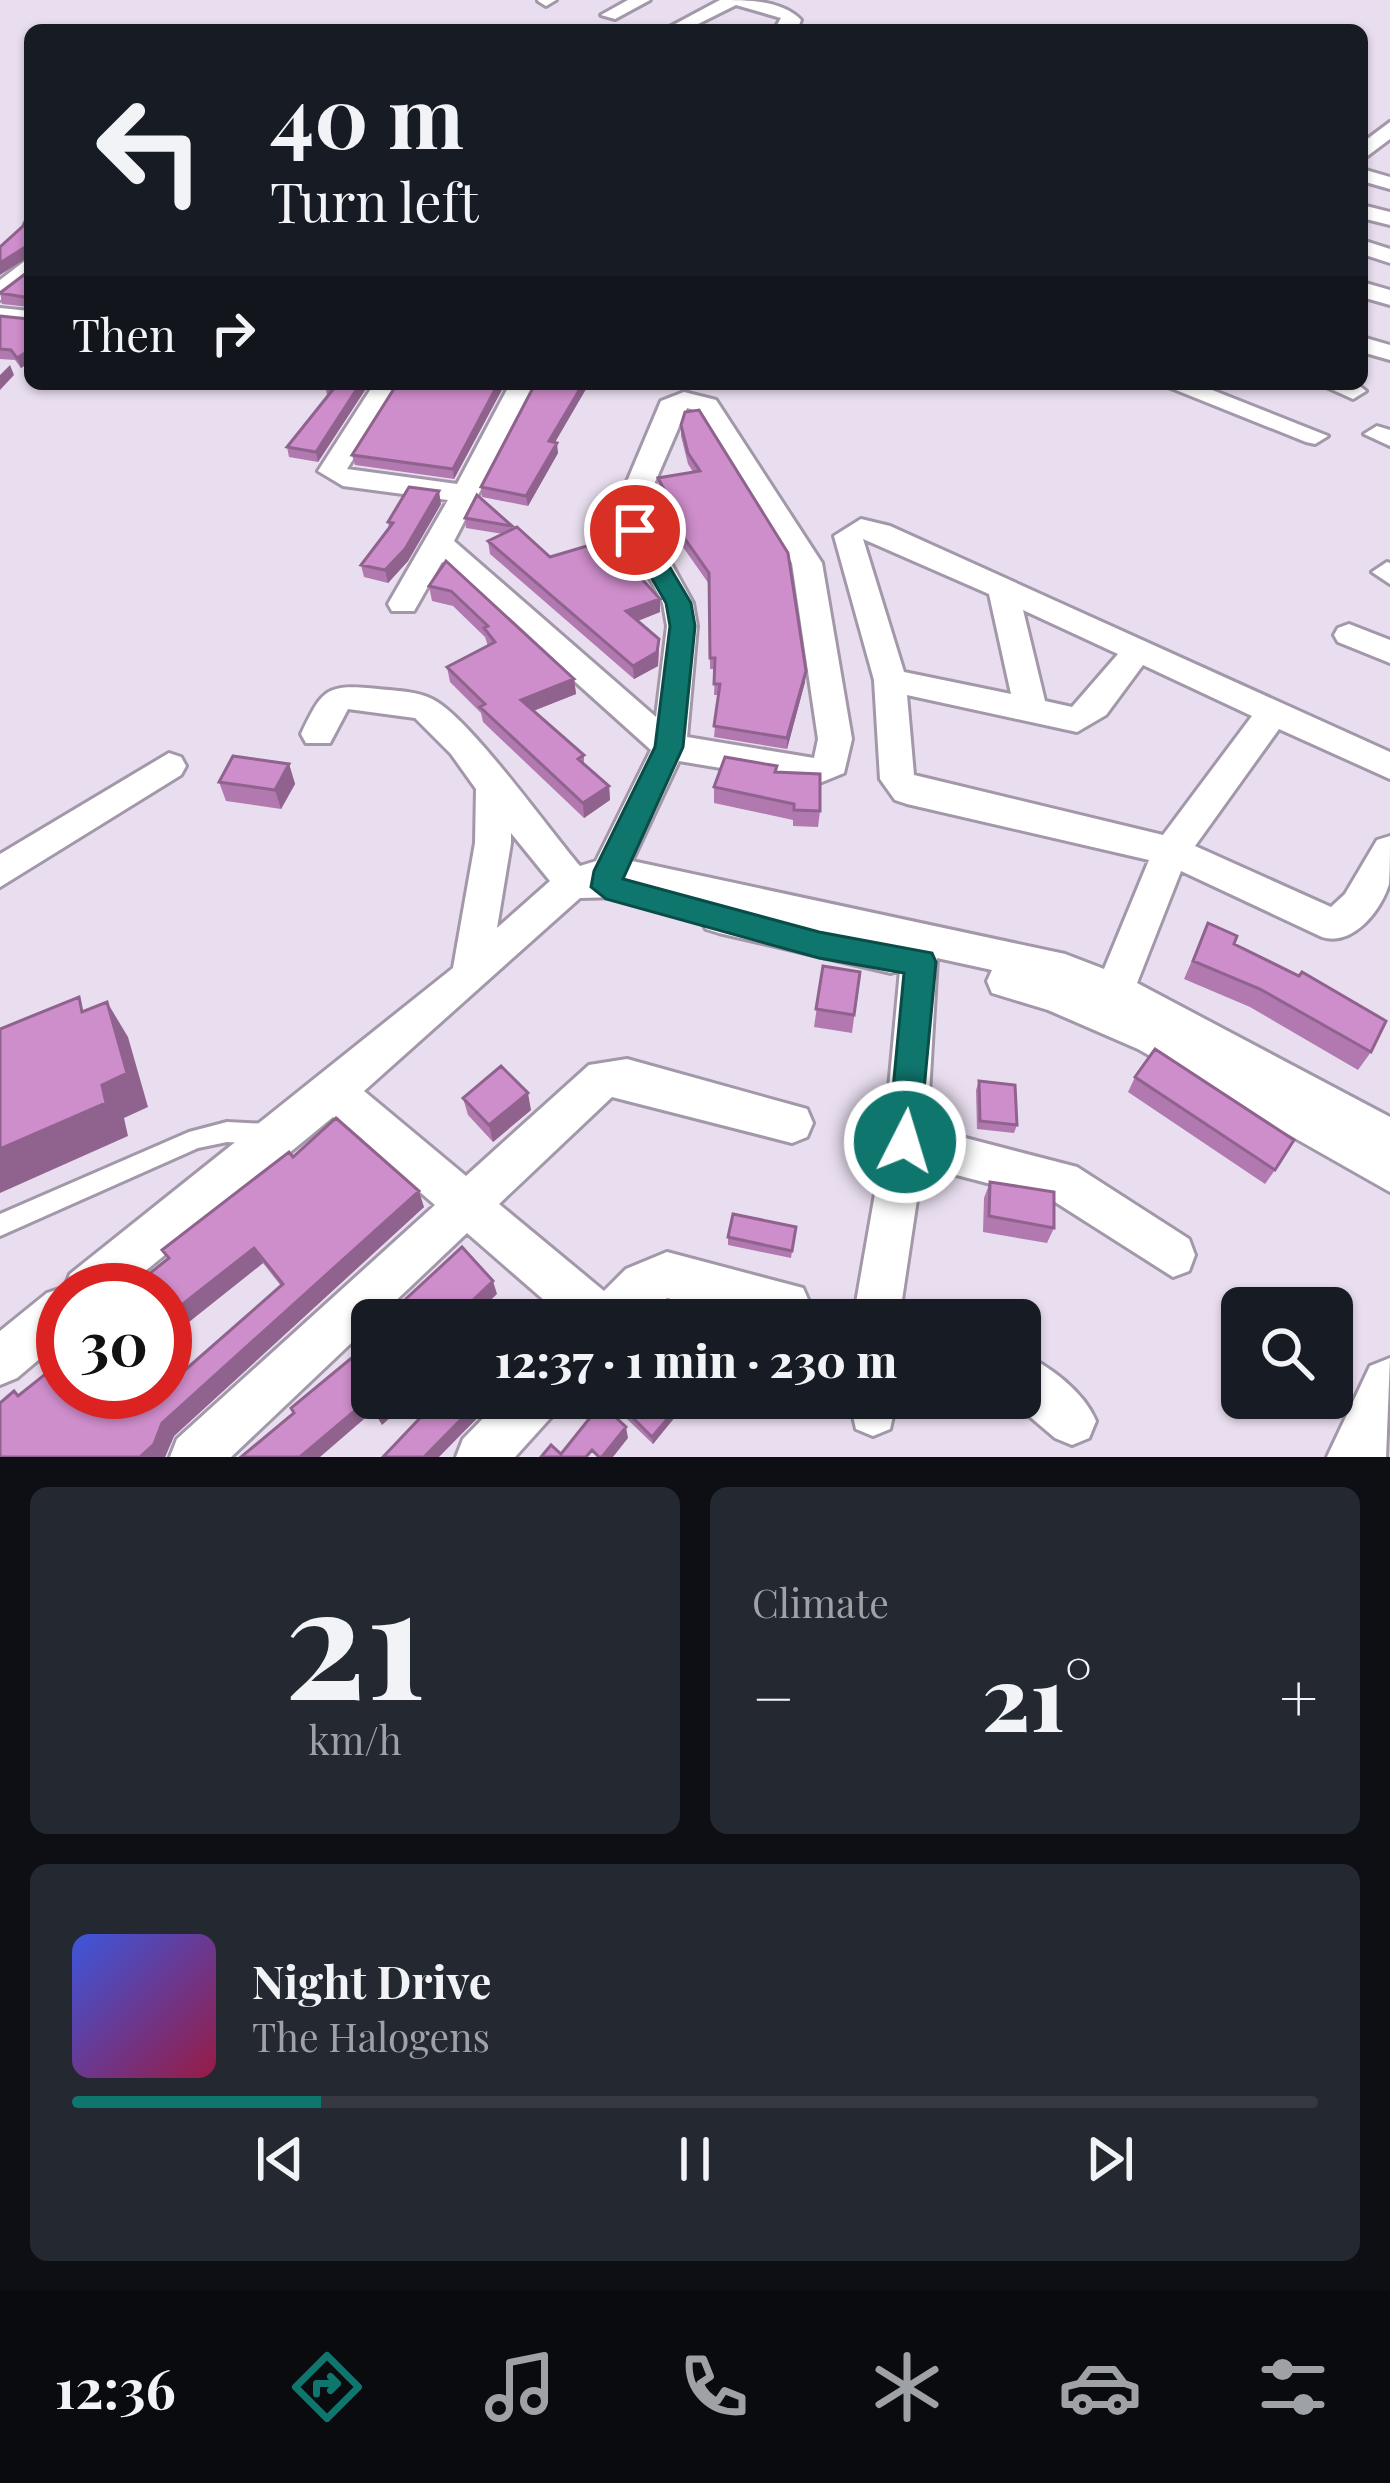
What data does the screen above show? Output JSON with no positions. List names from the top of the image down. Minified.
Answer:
{"page":{"turn":["40 m","Turn left"],"then":"Then","limit":"30","trip":"12:37 · 1 min · 230 m","tile":[["21","km/h"],"Climate"],"heat":["−","21°","+"],"song":["Night Drive","The Halogens"],"tabs":"12:36"}}
